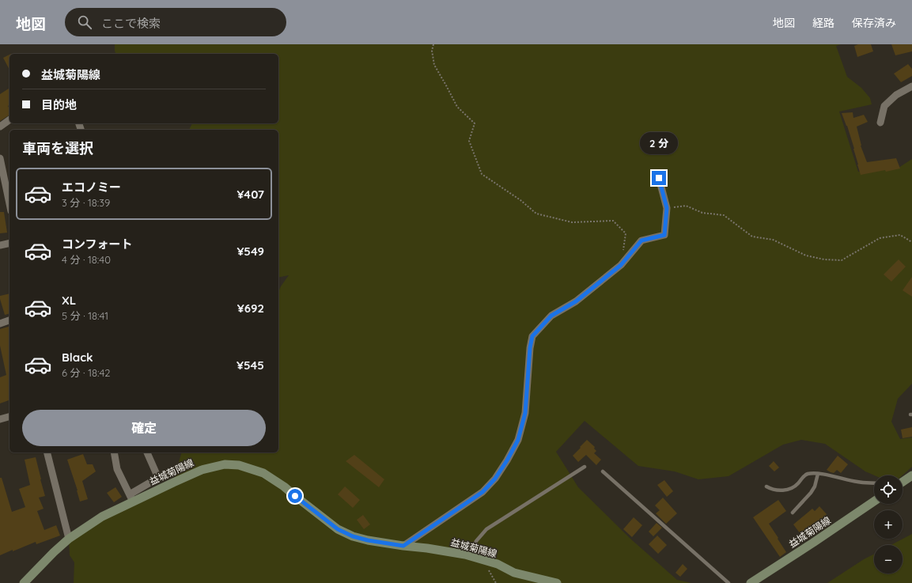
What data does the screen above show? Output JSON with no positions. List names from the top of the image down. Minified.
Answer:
{"streets":{"main road":["益城菊陽線"]},"page":{"header":"地図","search":"ここで検索","nav":["地図","経路","保存済み"],"banner":["益城菊陽線","目的地"],"heading":"車両を選択","bubble":"2 分","list":[{"name":"エコノミー","note":"3 分 · 18:39","value":"¥407"},{"name":"コンフォート","note":"4 分 · 18:40","value":"¥549"},{"name":"XL","note":"5 分 · 18:41","value":"¥692"},{"name":"Black","note":"6 分 · 18:42","value":"¥545"}],"buttons":"確定","map_buttons":["+","−"]}}
